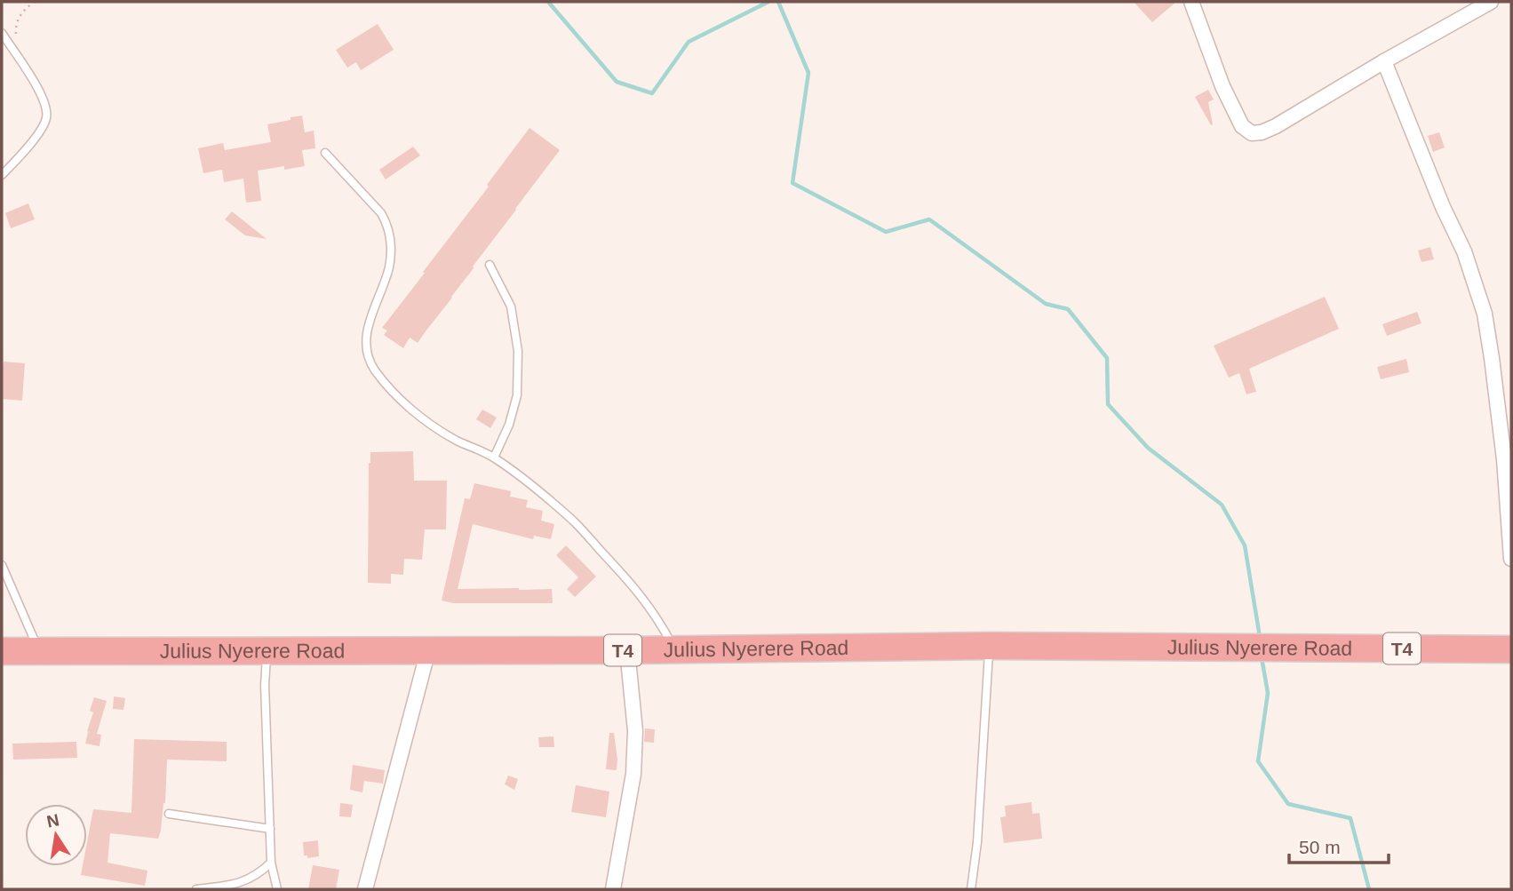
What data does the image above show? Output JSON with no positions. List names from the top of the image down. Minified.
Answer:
{"streets":{"highway":["Julius Nyerere Road","T4"]},"scale_bar":"50 m","north":"top"}
